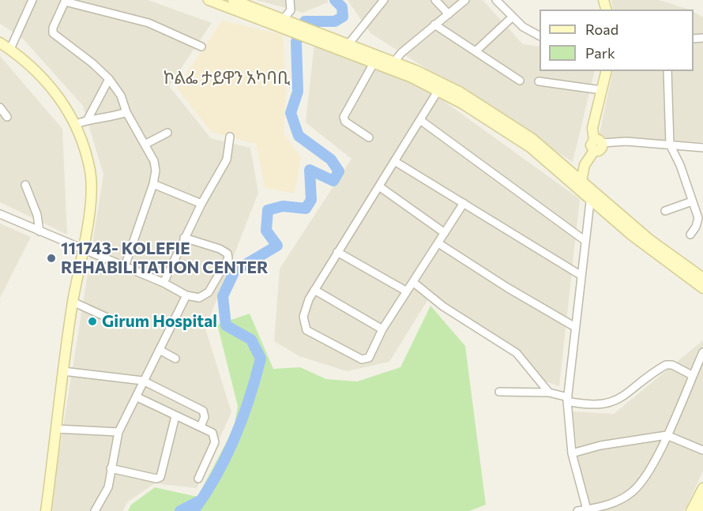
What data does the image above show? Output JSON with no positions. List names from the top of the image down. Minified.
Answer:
{"districts":["ኮልፌ ታይዋን አካባቢ"],"places":["111743- KOLEFIE REHABILITATION CENTER","Girum Hospital"],"legend":["Road","Park"]}
